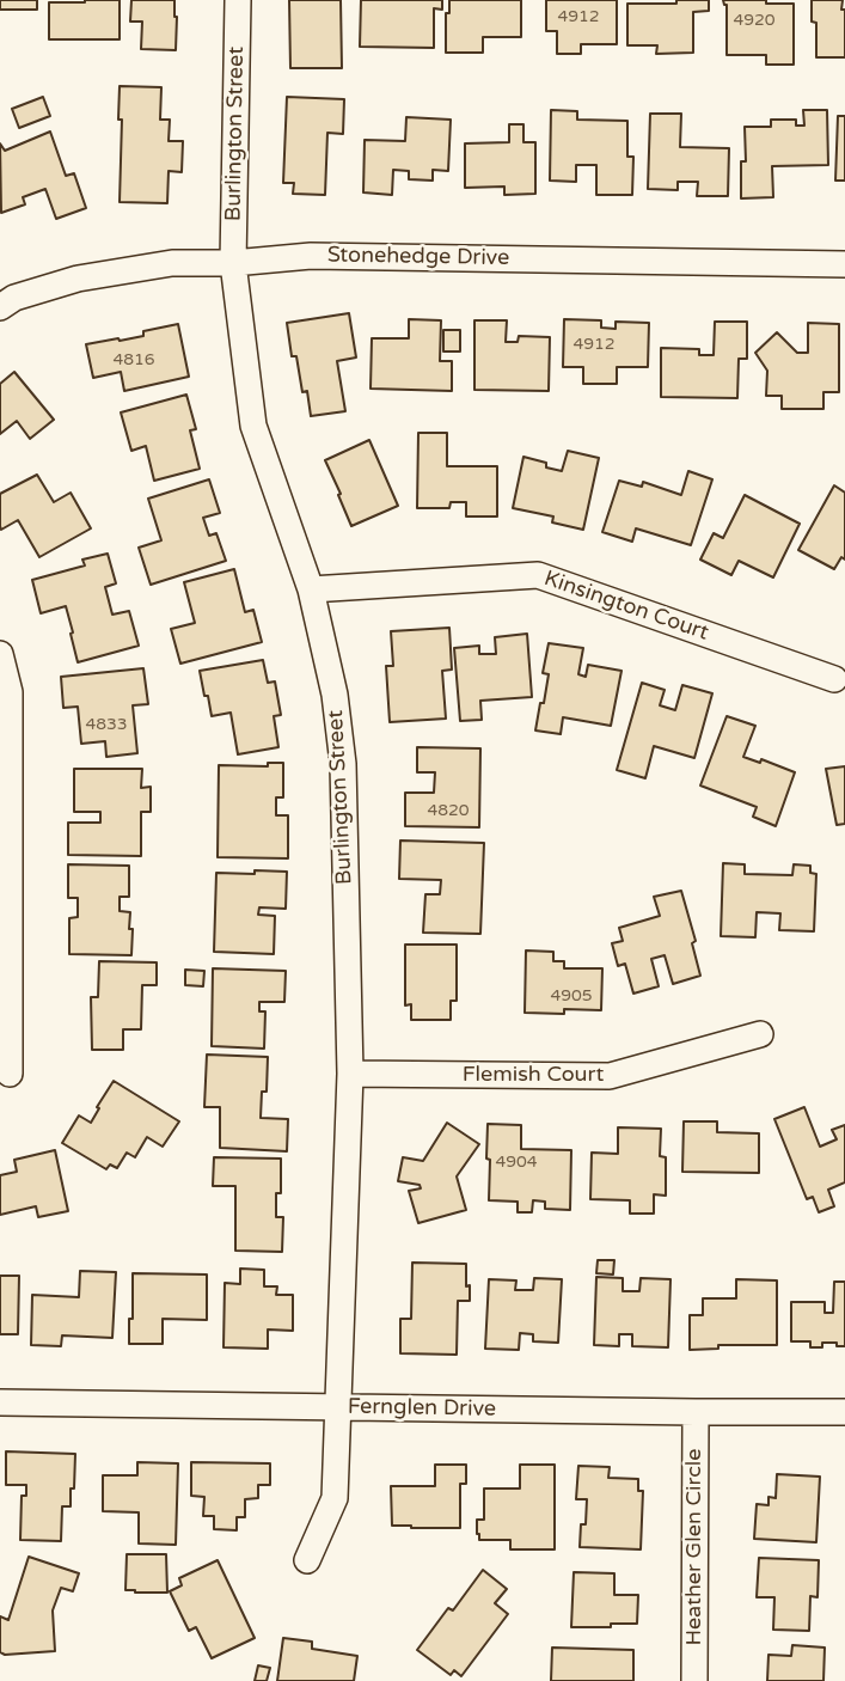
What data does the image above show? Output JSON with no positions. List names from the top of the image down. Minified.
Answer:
{"streets":{"street":["Burlington Street","Stonehedge Drive","Kinsington Court","Flemish Court","Fernglen Drive","Heather Glen Circle"]},"crossings":[["Burlington Street","Stonehedge Drive"],["Burlington Street","Kinsington Court"],["Burlington Street","Flemish Court"],["Burlington Street","Fernglen Drive"],["Fernglen Drive","Heather Glen Circle"]],"house_numbers":["4912","4920","4912","4816","4833","4820","4905","4904"]}
